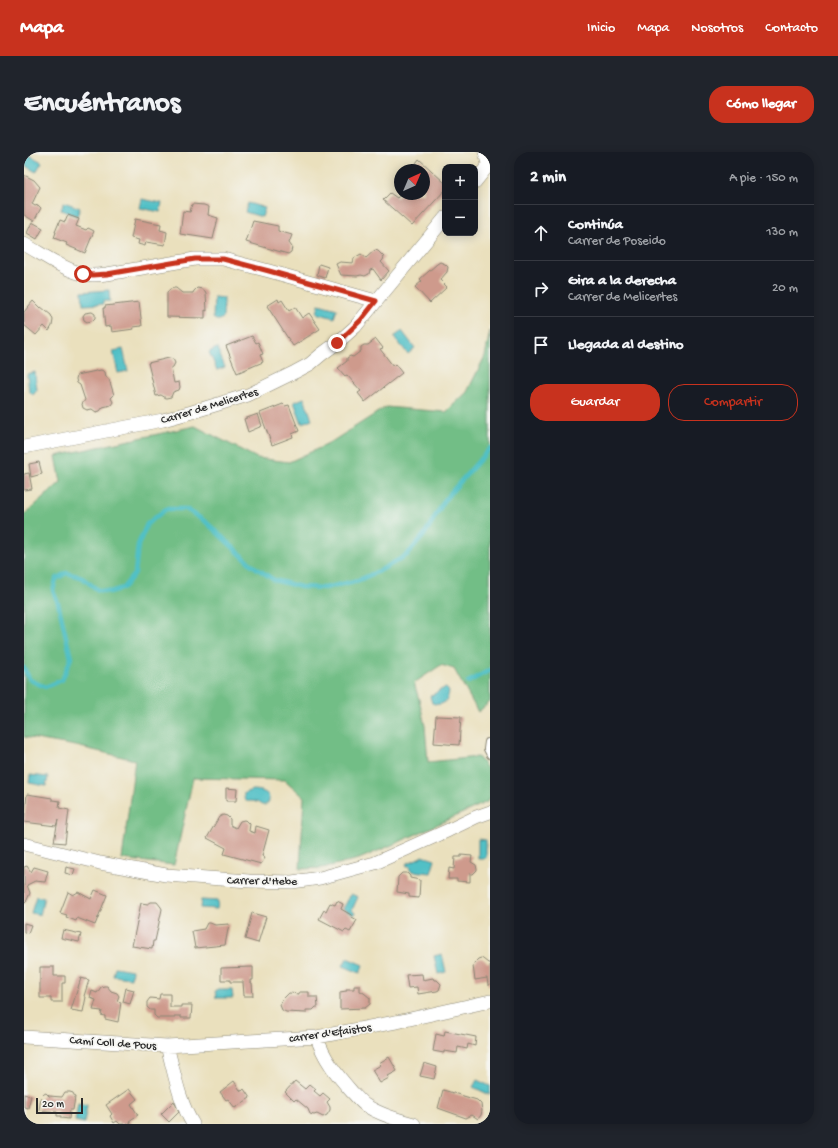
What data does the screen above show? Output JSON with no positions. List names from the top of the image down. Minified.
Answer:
{"streets":{"street":["Carrer de Melicertes","Carrer d'Hebe","carrer d'Efaistos","Camí Coll de Pous"]},"crossings":[["carrer d'Efaistos","Camí Coll de Pous"]],"scale_bar":"20 m","north":"top right","page":{"header":"Mapa","nav":["Inicio","Mapa","Nosotros","Contacto"],"buttons":["Cómo llegar",["Guardar","Compartir"]],"title":"Encuéntranos","heading":["2 min","A pie · 150 m"],"map_buttons":["+","−"],"list":[["Continúa","Carrer de Poseido","130 m"],["Gira a la derecha","Carrer de Melicertes","20 m"],"Llegada al destino"],"scale":"20 m"}}
